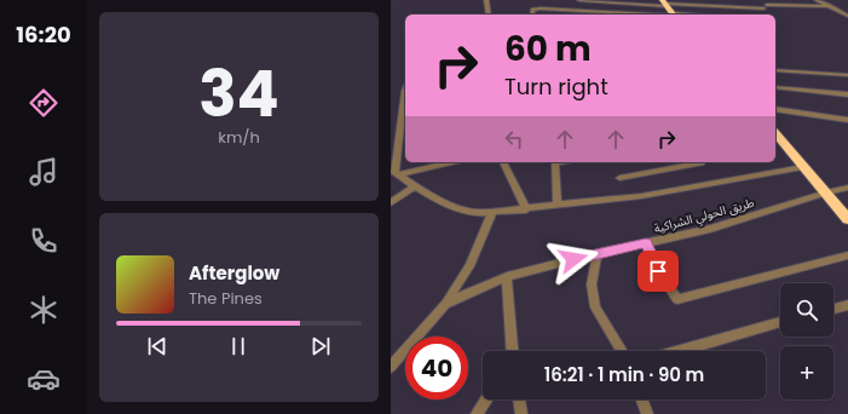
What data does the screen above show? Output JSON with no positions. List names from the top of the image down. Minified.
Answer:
{"streets":{"street":["طريق الحولي الشراكية"]},"page":{"tabs":"16:20","tile":["34","km/h"],"turn":["60 m","Turn right"],"song":["Afterglow","The Pines"],"map_buttons":"+","limit":"40","trip":"16:21 · 1 min · 90 m"}}
